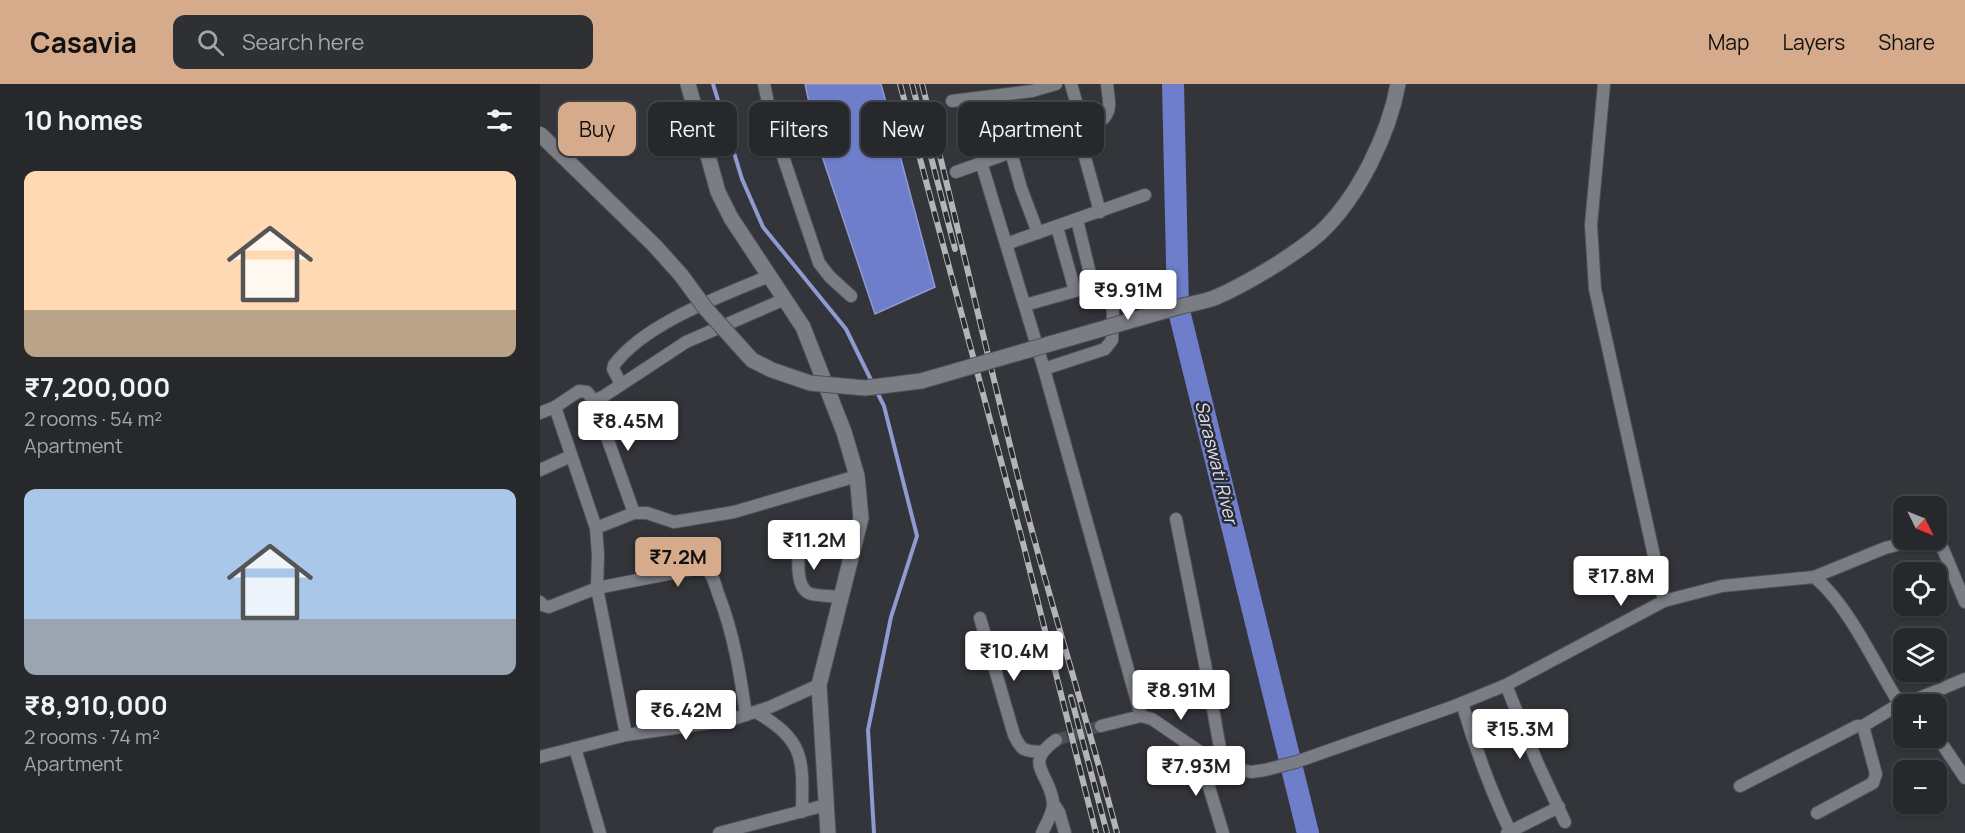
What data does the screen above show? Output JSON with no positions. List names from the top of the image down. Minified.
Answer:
{"water":["Saraswati River"],"north":"bottom right","page":{"header":"Casavia","search":"Search here","nav":["Map","Layers","Share"],"heading":"10 homes","chip":["Buy","Rent","Filters","New","Apartment"],"list":[{"name":"₹7,200,000","note":"2 rooms · 54 m² · Apartment"},{"name":"₹8,910,000","note":"2 rooms · 74 m² · Apartment"}],"price":["₹9.91M","₹8.45M","₹11.2M","₹7.2M","₹17.8M","₹10.4M","₹8.91M","₹6.42M","₹15.3M","₹7.93M"],"map_buttons":["+","−"]}}
